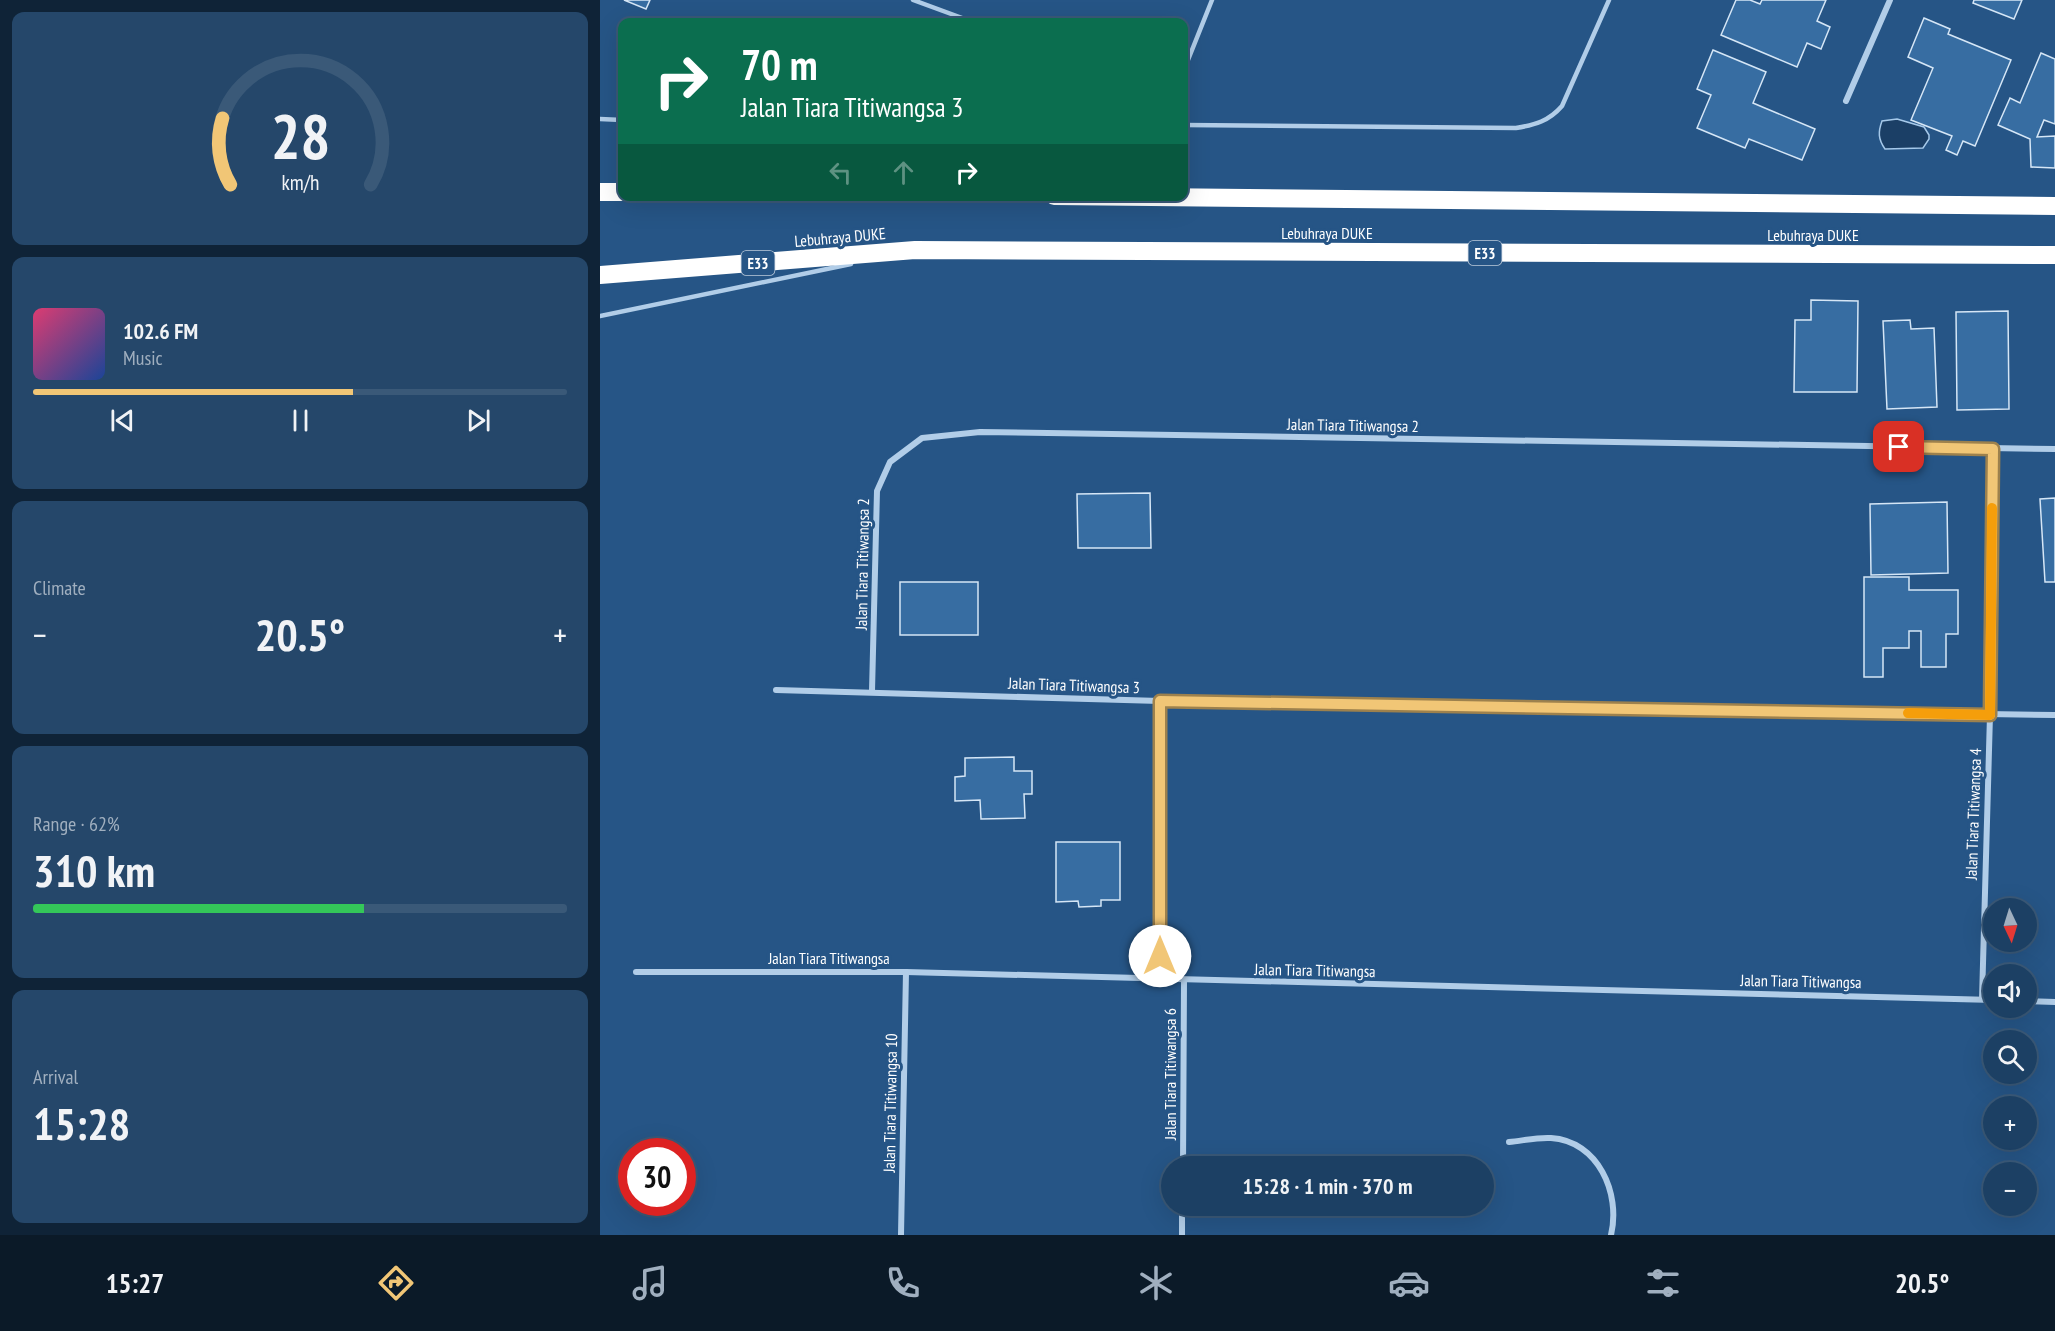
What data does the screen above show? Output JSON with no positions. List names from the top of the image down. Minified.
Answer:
{"streets":{"highway":["Lebuhraya DUKE","E33"],"street":["Jalan Tiara Titiwangsa 2","Jalan Tiara Titiwangsa 3","Jalan Tiara Titiwangsa 4","Jalan Tiara Titiwangsa","Jalan Tiara Titiwangsa 6","Jalan Tiara Titiwangsa 10"]},"crossings":[["Jalan Tiara Titiwangsa 2","Jalan Tiara Titiwangsa 3"],["Jalan Tiara Titiwangsa 2","Jalan Tiara Titiwangsa 4"],["Jalan Tiara Titiwangsa 3","Jalan Tiara Titiwangsa 4"],["Jalan Tiara Titiwangsa 4","Jalan Tiara Titiwangsa"],["Jalan Tiara Titiwangsa","Jalan Tiara Titiwangsa 6"],["Jalan Tiara Titiwangsa","Jalan Tiara Titiwangsa 10"]],"north":"bottom","page":{"turn":["70 m","Jalan Tiara Titiwangsa 3"],"song":["102.6 FM","Music"],"tile":["Climate",["Range · 62%","310 km"],["Arrival","15:28"]],"heat":["−","20.5°","+"],"map_buttons":["+","−"],"limit":"30","trip":"15:28 · 1 min · 370 m","tabs":["15:27","20.5°"],"gauge":["28","km/h"]}}
